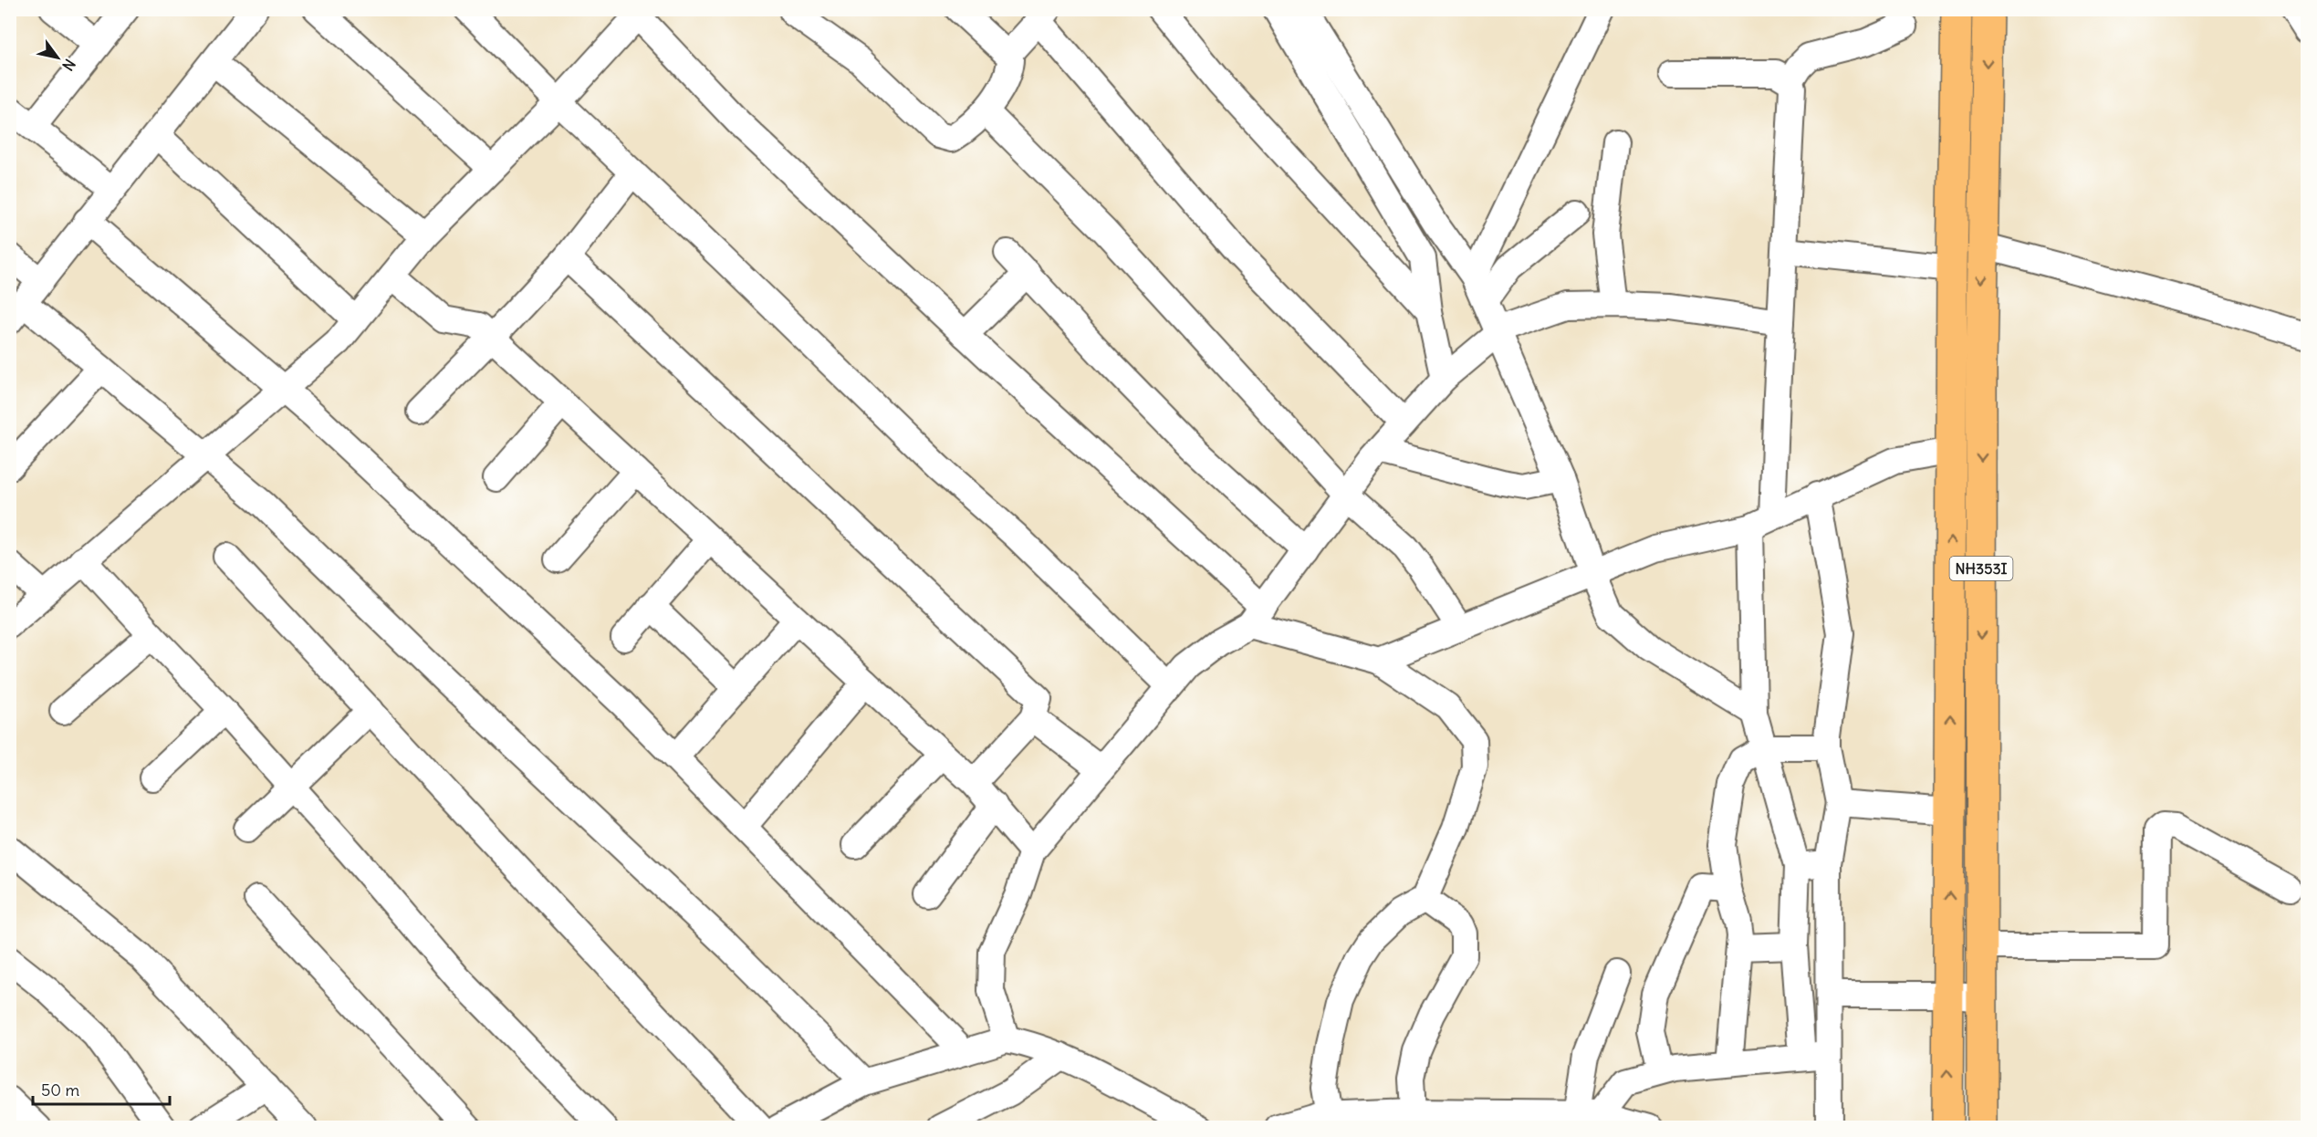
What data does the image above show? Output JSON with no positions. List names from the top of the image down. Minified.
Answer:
{"streets":{"highway":["NH353I"]},"scale_bar":"50 m","north":"bottom right"}
